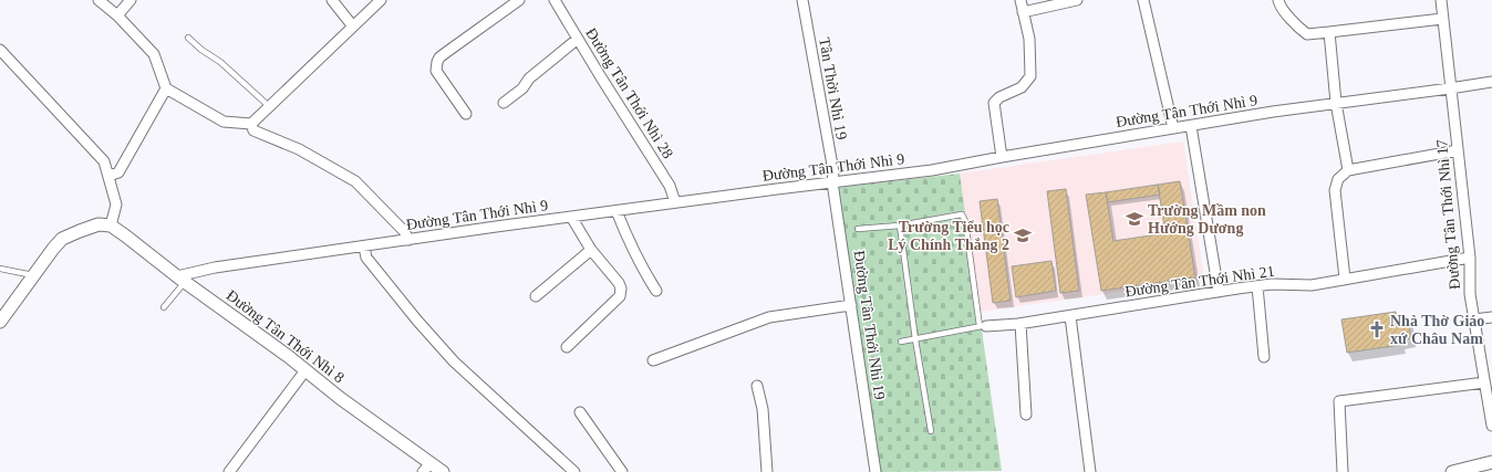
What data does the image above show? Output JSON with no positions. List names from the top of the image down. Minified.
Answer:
{"streets":{"street":["Tân Thời Nhì 19","Đường Tân Thới Nhì 28","Đường Tân Thới Nhì 9","Đường Tân Thới Nhì 17","Đường Tân Thới Nhì 21","Đường Tân Thới Nhì 19","Đường Tân Thới Nhì 8"]},"crossings":[["Tân Thời Nhì 19","Đường Tân Thới Nhì 9"],["Tân Thời Nhì 19","Đường Tân Thới Nhì 19"],["Đường Tân Thới Nhì 28","Đường Tân Thới Nhì 9"],["Đường Tân Thới Nhì 9","Đường Tân Thới Nhì 17"],["Đường Tân Thới Nhì 9","Đường Tân Thới Nhì 19"],["Đường Tân Thới Nhì 9","Đường Tân Thới Nhì 8"],["Đường Tân Thới Nhì 17","Đường Tân Thới Nhì 21"]],"places":{"school or university":["Trường Mầm non Hướng Dương","Trường Tiểu học Lý Chính Thắng 2"],"church":["Nhà Thờ Giáo xứ Châu Nam"]}}
